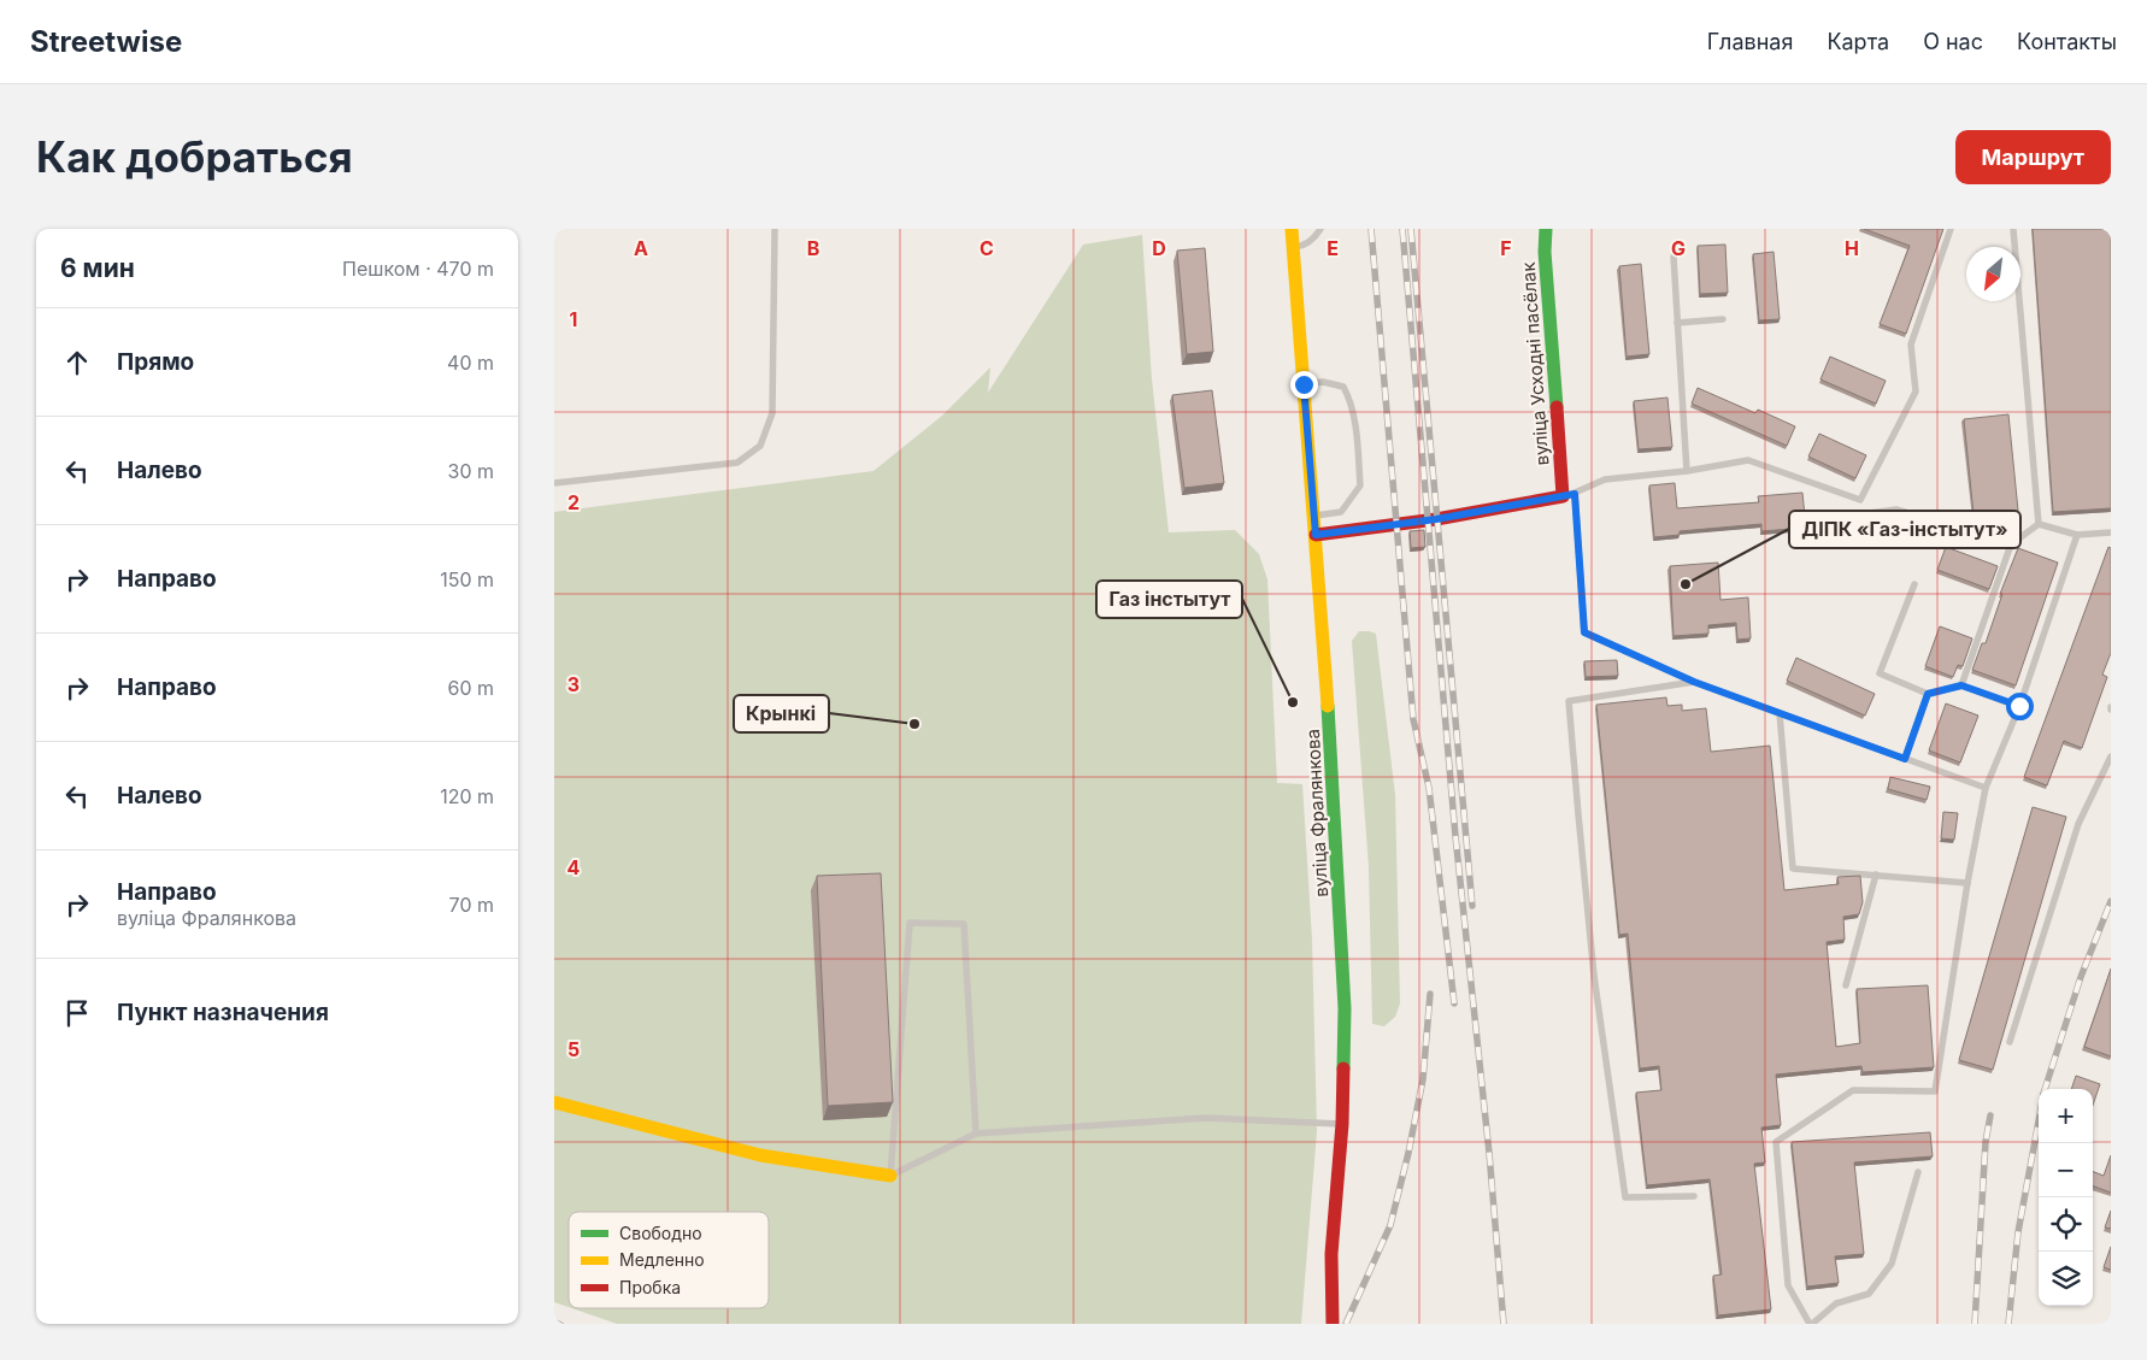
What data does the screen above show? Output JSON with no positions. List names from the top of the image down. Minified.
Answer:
{"streets":{"main road":["вуліца Усходні пасёлак","вуліца Фралянкова"]},"places":["ДІПК «Газ-інстытут»","Газ інстытут","Крынкі"],"legend":["Свободно","Медленно","Пробка"],"north":"bottom left","page":{"header":"Streetwise","nav":["Главная","Карта","О нас","Контакты"],"buttons":"Маршрут","title":"Как добраться","heading":["6 мин","Пешком · 470 m"],"list":[["Прямо","40 m"],["Налево","30 m"],["Направо","150 m"],["Направо","60 m"],["Налево","120 m"],["Направо","вуліца Фралянкова","70 m"],"Пункт назначения"],"map_buttons":["+","−"]},"grid":{"columns":["A","B","C","D","E","F","G","H"],"rows":["1","2","3","4","5"]}}
